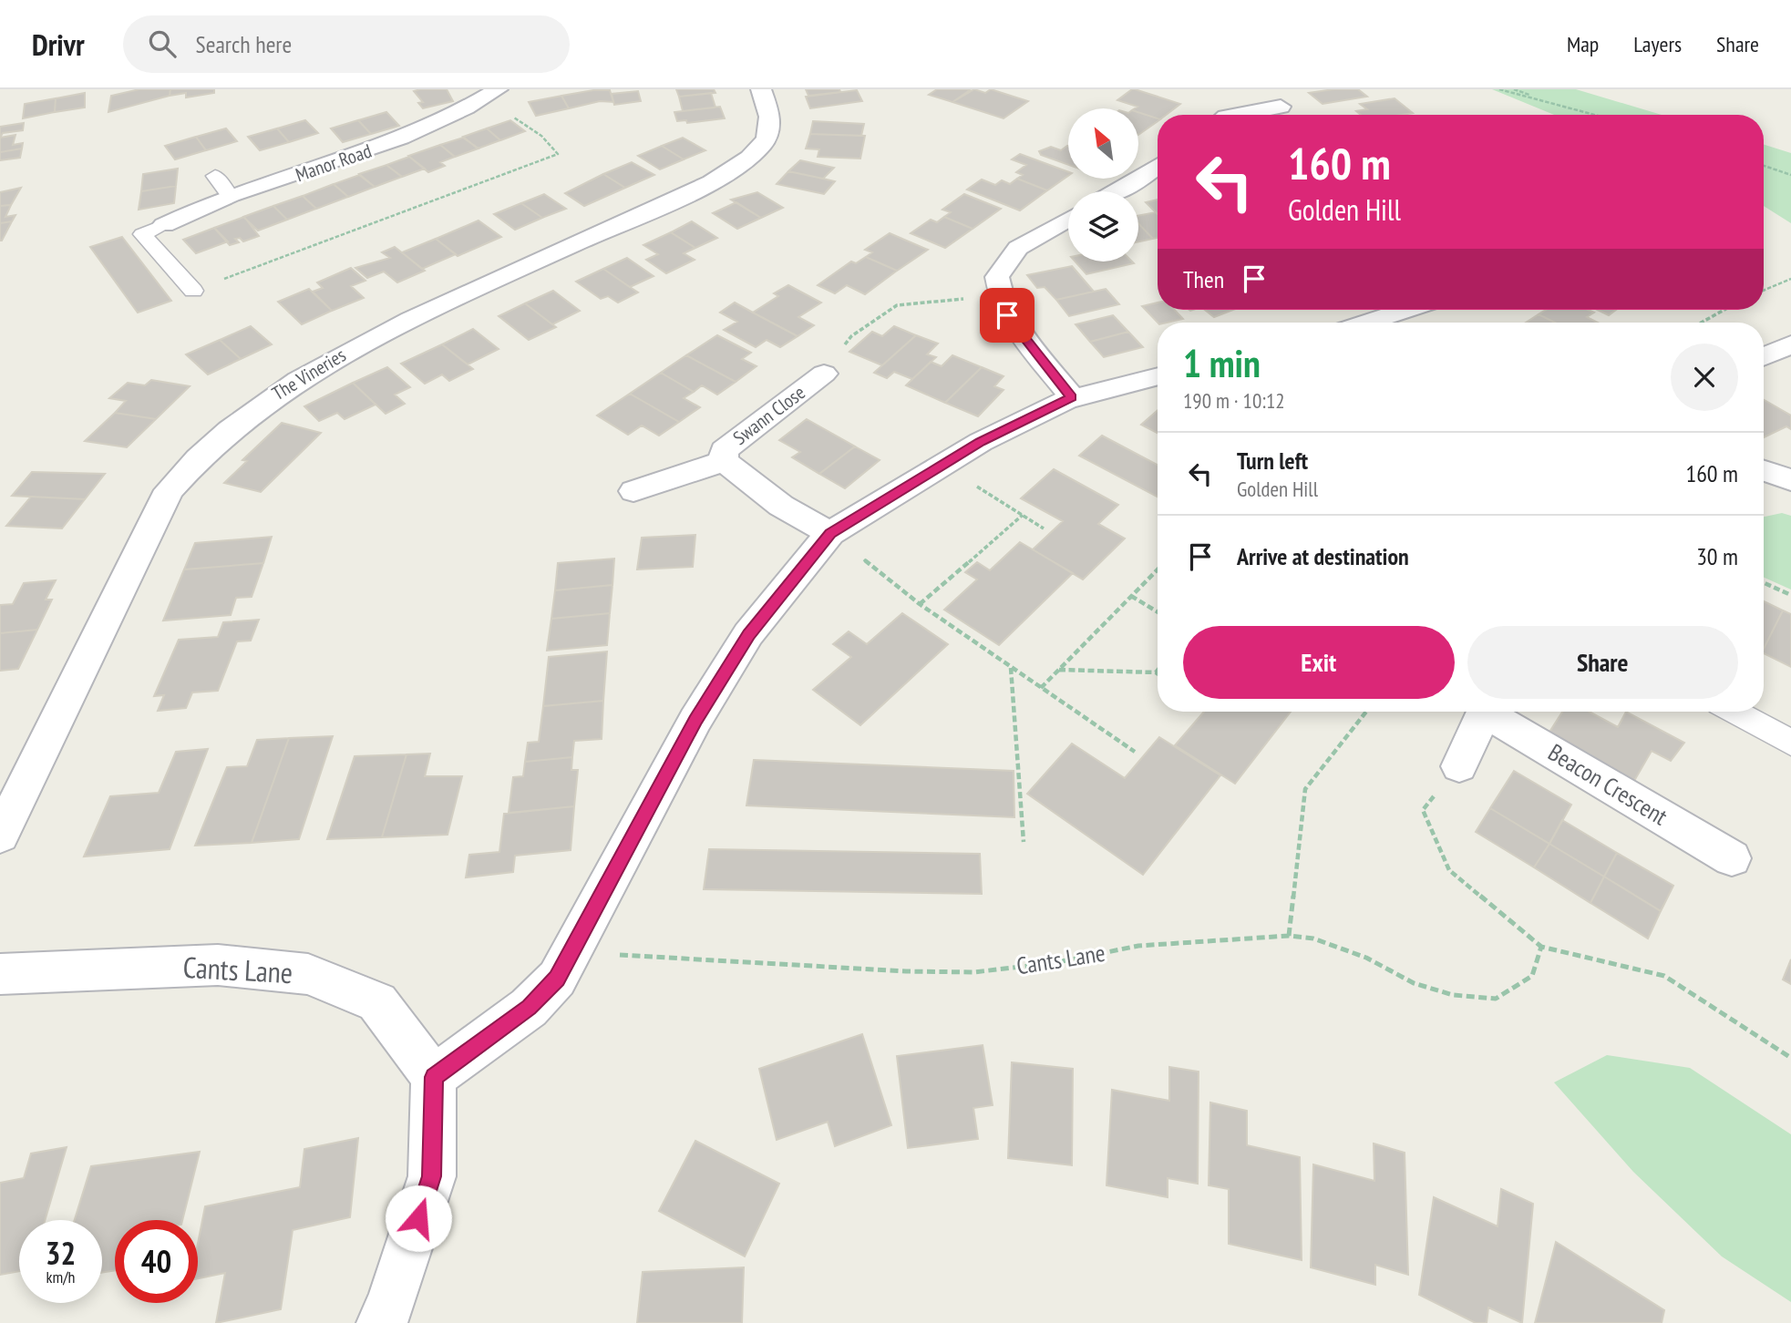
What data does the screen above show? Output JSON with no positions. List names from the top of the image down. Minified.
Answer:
{"streets":{"street":["Manor Road","The Vineries","Swann Close","Beacon Crescent","Cants Lane"]},"north":"top left","page":{"header":"Drivr","search":"Search here","nav":["Map","Layers","Share"],"turn":["160 m","Golden Hill"],"then":"Then","heading":["1 min","190 m · 10:12"],"list":[{"name":"Turn left","note":"Golden Hill","value":"160 m"},{"name":"Arrive at destination","value":"30 m"}],"buttons":["Exit","Share"],"speed":"32 km/h","limit":"40"}}
